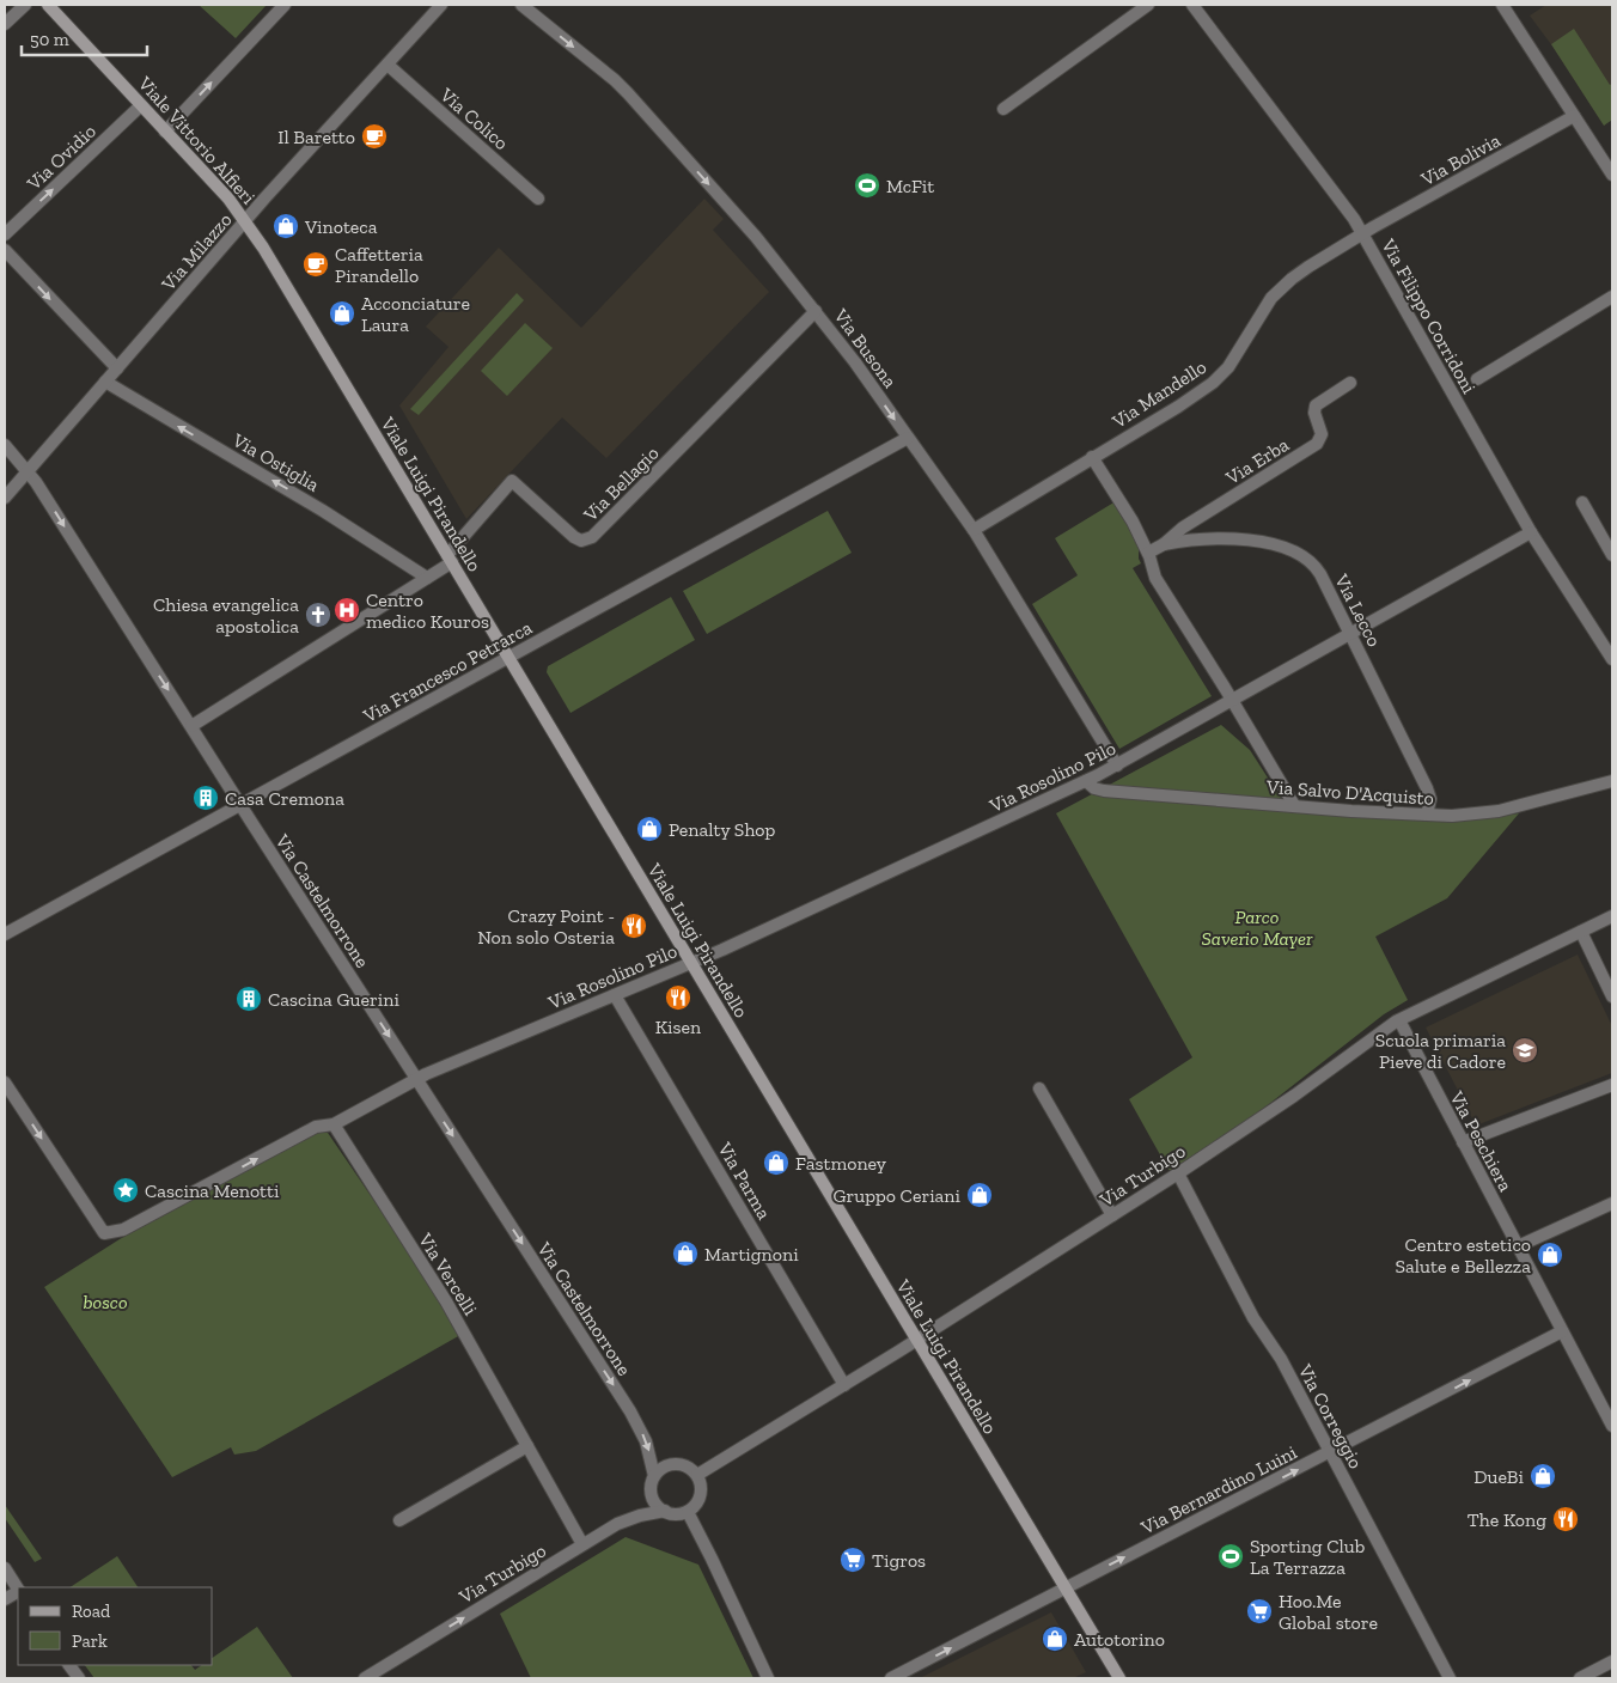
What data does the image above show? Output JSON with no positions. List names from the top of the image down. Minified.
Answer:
{"streets":{"main road":["Viale Vittorio Alfieri","Viale Luigi Pirandello"],"street":["Via Colico","Via Ovidio","Via Bolivia","Via Milazzo","Via Filippo Corridoni","Via Busona","Via Mandello","Via Erba","Via Ostiglia","Via Bellagio","Via Lecco","Via Francesco Petrarca","Via Rosolino Pilo","Via Salvo D'Acquisto","Via Castelmorrone","Via Peschiera","Via Turbigo","Via Parma","Via Vercelli","Via Correggio","Via Bernardino Luini"]},"crossings":[["Via Colico","Via Milazzo"],["Viale Vittorio Alfieri","Via Ovidio"],["Viale Vittorio Alfieri","Via Milazzo"],["Viale Vittorio Alfieri","Viale Luigi Pirandello"],["Via Bolivia","Via Filippo Corridoni"],["Via Bolivia","Via Mandello"],["Via Milazzo","Via Ostiglia"],["Via Milazzo","Viale Luigi Pirandello"],["Via Milazzo","Via Castelmorrone"],["Via Filippo Corridoni","Via Mandello"],["Via Filippo Corridoni","Via Rosolino Pilo"],["Via Busona","Via Mandello"],["Via Busona","Via Bellagio"],["Via Busona","Via Francesco Petrarca"],["Via Busona","Via Rosolino Pilo"],["Via Erba","Via Lecco"],["Via Bellagio","Viale Luigi Pirandello"],["Viale Luigi Pirandello","Via Francesco Petrarca"],["Viale Luigi Pirandello","Via Rosolino Pilo"],["Viale Luigi Pirandello","Via Turbigo"],["Viale Luigi Pirandello","Via Bernardino Luini"],["Via Lecco","Via Rosolino Pilo"],["Via Lecco","Via Salvo D'Acquisto"],["Via Francesco Petrarca","Via Castelmorrone"],["Via Rosolino Pilo","Via Salvo D'Acquisto"],["Via Rosolino Pilo","Via Castelmorrone"],["Via Rosolino Pilo","Via Parma"],["Via Rosolino Pilo","Via Vercelli"],["Via Castelmorrone","Via Turbigo"],["Via Peschiera","Via Turbigo"],["Via Peschiera","Via Bernardino Luini"],["Via Turbigo","Via Parma"],["Via Turbigo","Via Vercelli"],["Via Turbigo","Via Correggio"],["Via Correggio","Via Bernardino Luini"]],"one_way":["Via Ovidio","Via Busona","Via Ostiglia","Via Castelmorrone","Via Bernardino Luini"],"parks":["Parco Saverio Mayer","bosco"],"places":{"cafe":["Il Baretto","Caffetteria Pirandello"],"sports":["McFit","Sporting Club La Terrazza"],"shop":["Vinoteca","Acconciature Laura","Penalty Shop","Fastmoney","Gruppo Ceriani","Martignoni","Centro estetico Salute e Bellezza","DueBi","Autotorino"],"hospital":["Centro medico Kouros"],"church":["Chiesa evangelica apostolica"],"building":["Casa Cremona","Cascina Guerini"],"restaurant":["Crazy Point - Non solo Osteria","Kisen","The Kong"],"school or university":["Scuola primaria Pieve di Cadore"],"place":["Cascina Menotti"],"supermarket":["Tigros","Hoo.Me Global store"]},"legend":["Road","Park"],"scale_bar":"50 m"}
